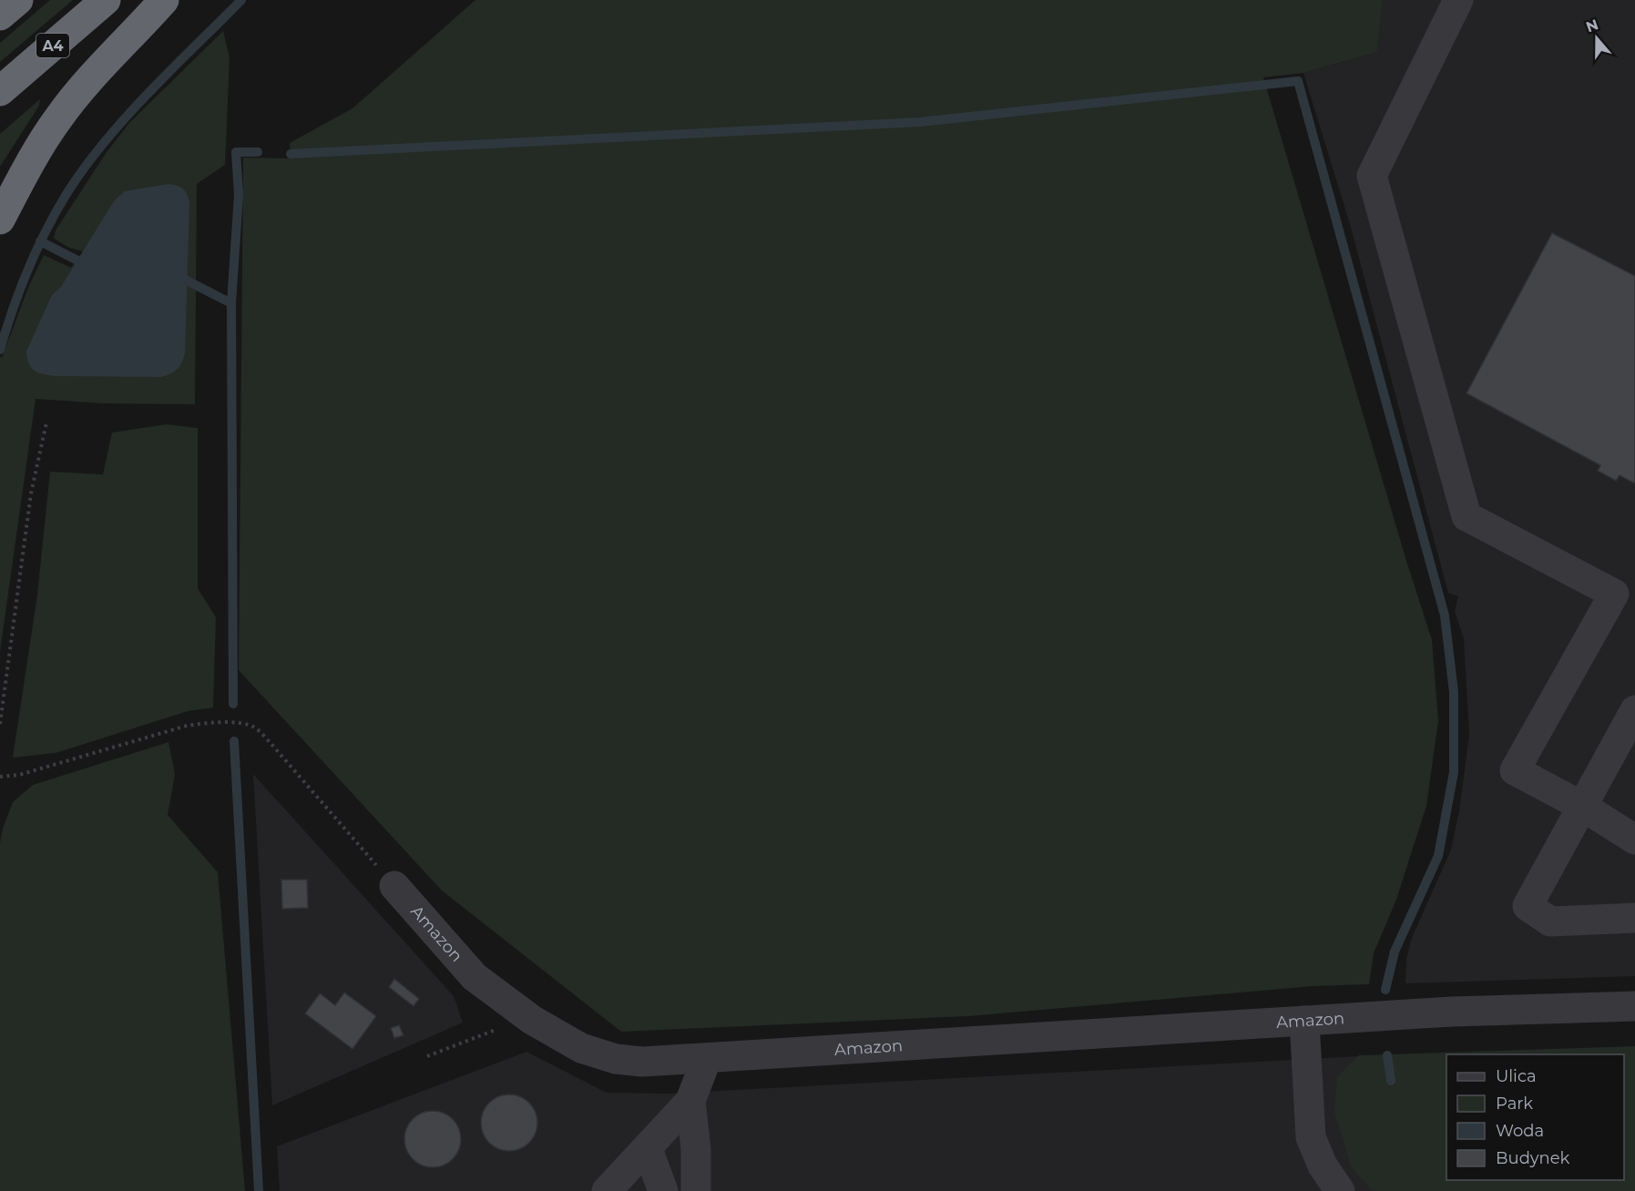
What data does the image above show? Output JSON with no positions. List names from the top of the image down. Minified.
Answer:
{"streets":{"highway":["A4"],"street":["Amazon"]},"legend":["Ulica","Park","Woda","Budynek"],"north":"top"}
